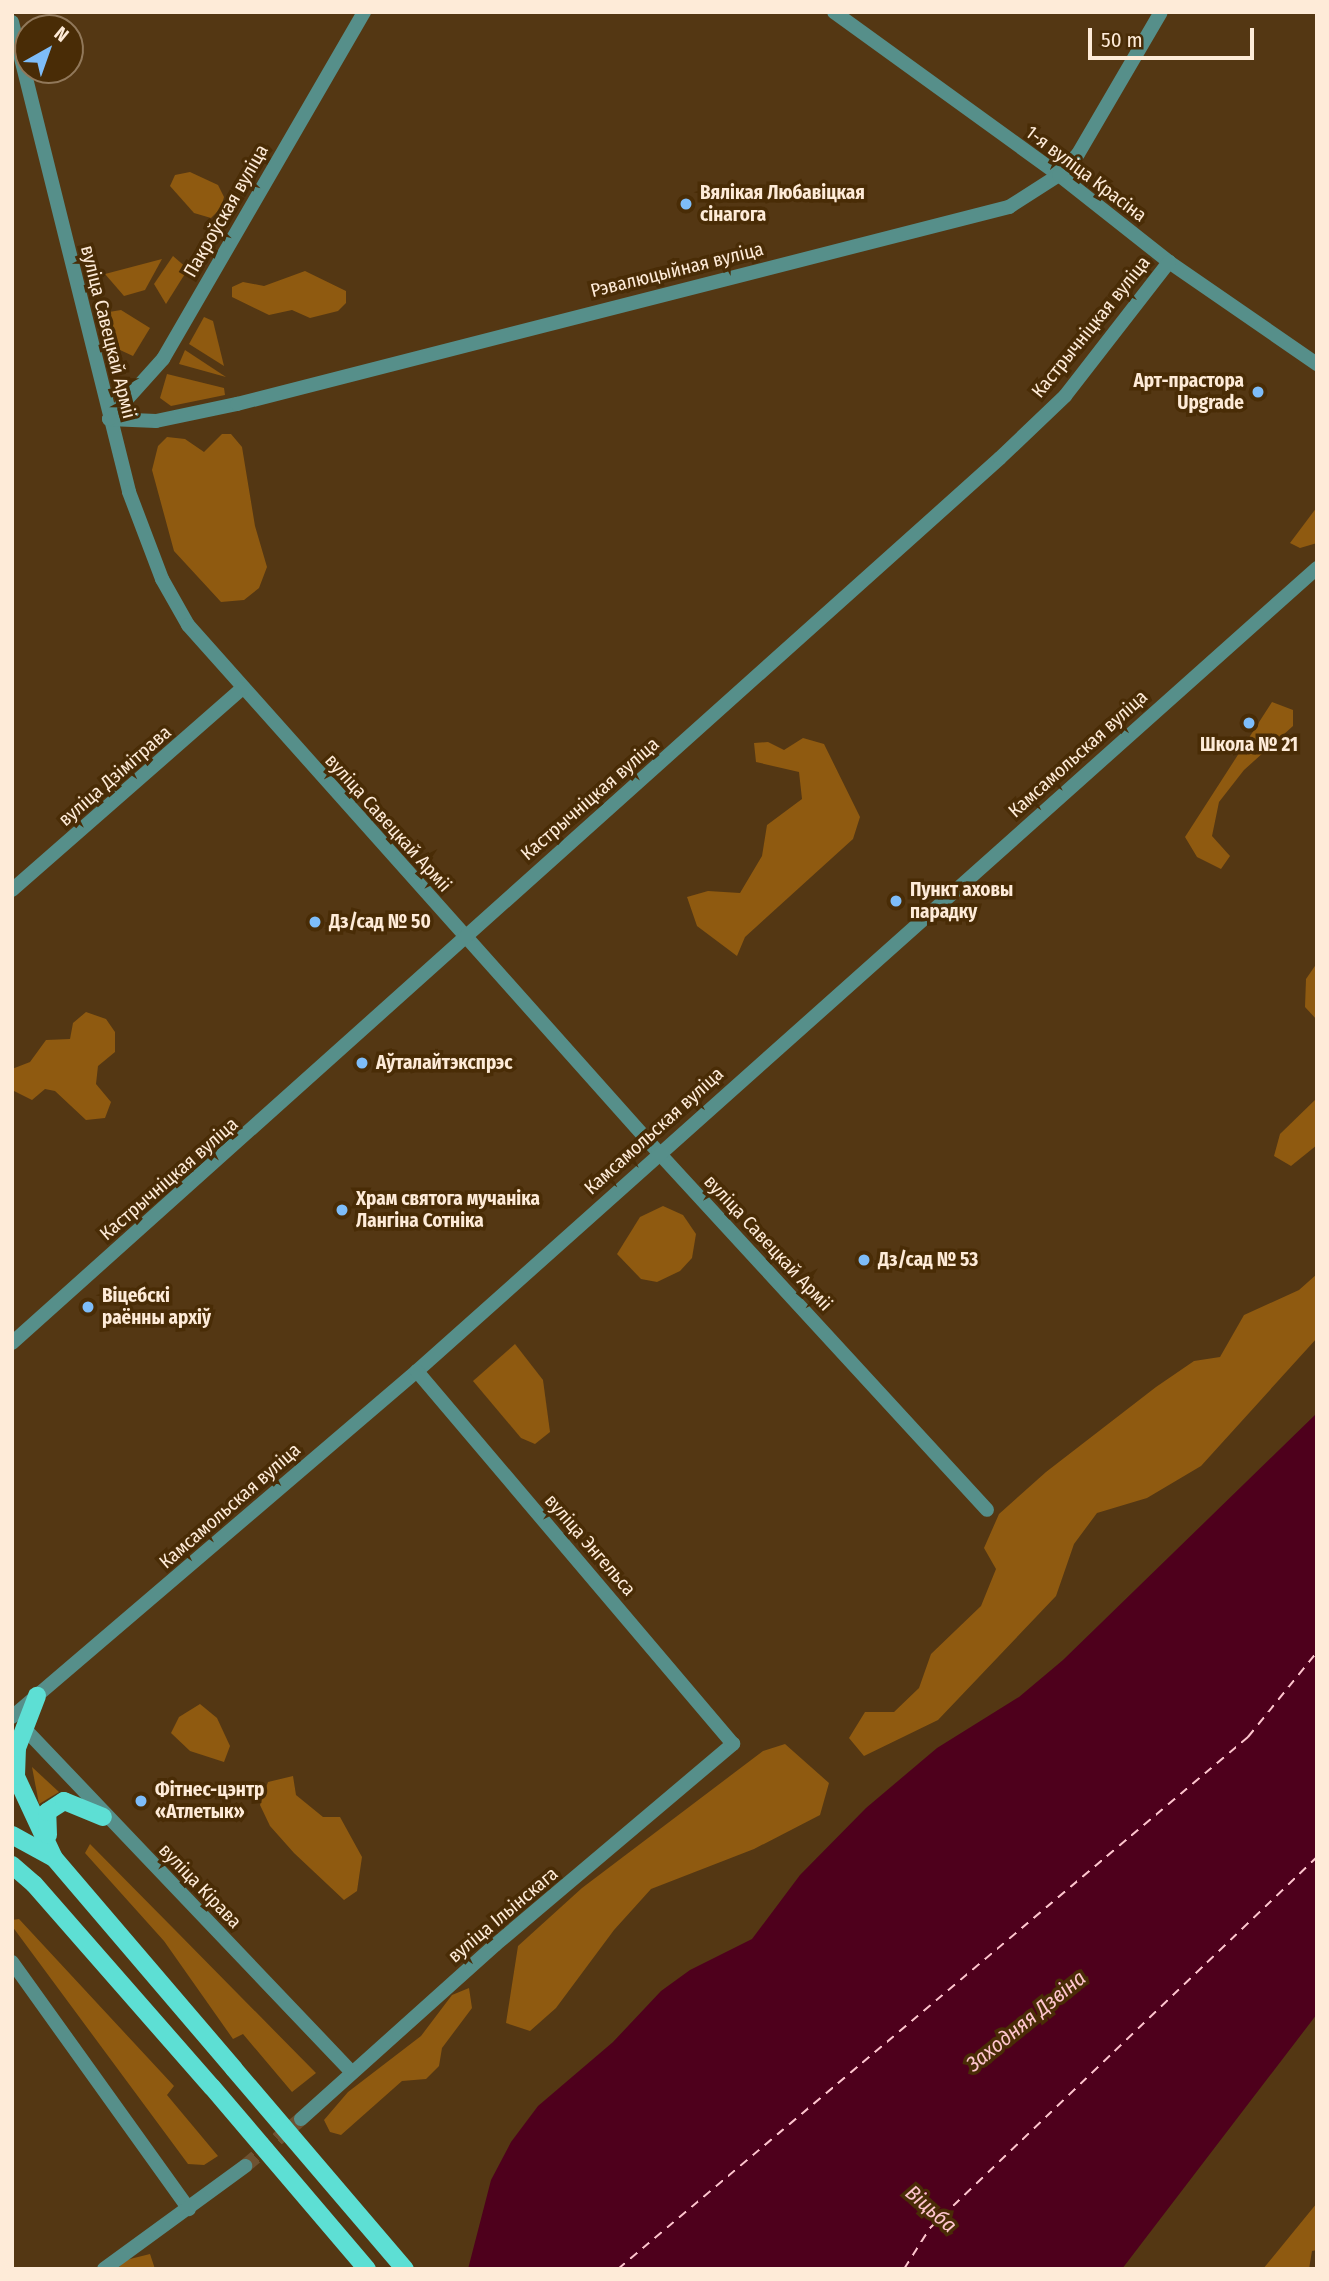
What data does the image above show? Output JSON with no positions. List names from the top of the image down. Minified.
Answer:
{"streets":{"street":["1-я вуліца Красіна","Пакроўская вуліца","Рэвалюцыйная вуліца","Кастрычніцкая вуліца","вуліца Савецкай Арміі","Камсамольская вуліца","вуліца Дзімітрава","вуліца Энгельса","вуліца Кірава","вуліца Ільінскага"]},"crossings":[["1-я вуліца Красіна","Рэвалюцыйная вуліца"],["1-я вуліца Красіна","Кастрычніцкая вуліца"],["Пакроўская вуліца","Рэвалюцыйная вуліца"],["Пакроўская вуліца","вуліца Савецкай Арміі"],["Рэвалюцыйная вуліца","вуліца Савецкай Арміі"],["Кастрычніцкая вуліца","вуліца Савецкай Арміі"],["вуліца Савецкай Арміі","Камсамольская вуліца"],["вуліца Савецкай Арміі","вуліца Дзімітрава"],["Камсамольская вуліца","вуліца Энгельса"],["вуліца Энгельса","вуліца Ільінскага"],["вуліца Кірава","вуліца Ільінскага"]],"water":["Заходняя Дзвіна","Віцьба"],"places":["Вялікая Любавіцкая сінагога","Арт-прастора Upgrade","Школа № 21","Пункт аховы парадку","Дз/сад № 50","Аўталайтэкспрэс","Храм святога мучаніка Лангіна Сотніка","Дз/сад № 53","Віцебскі раённы архіў","Фітнес-цэнтр «Атлетык»"],"scale_bar":"50 m","north":"top right"}
